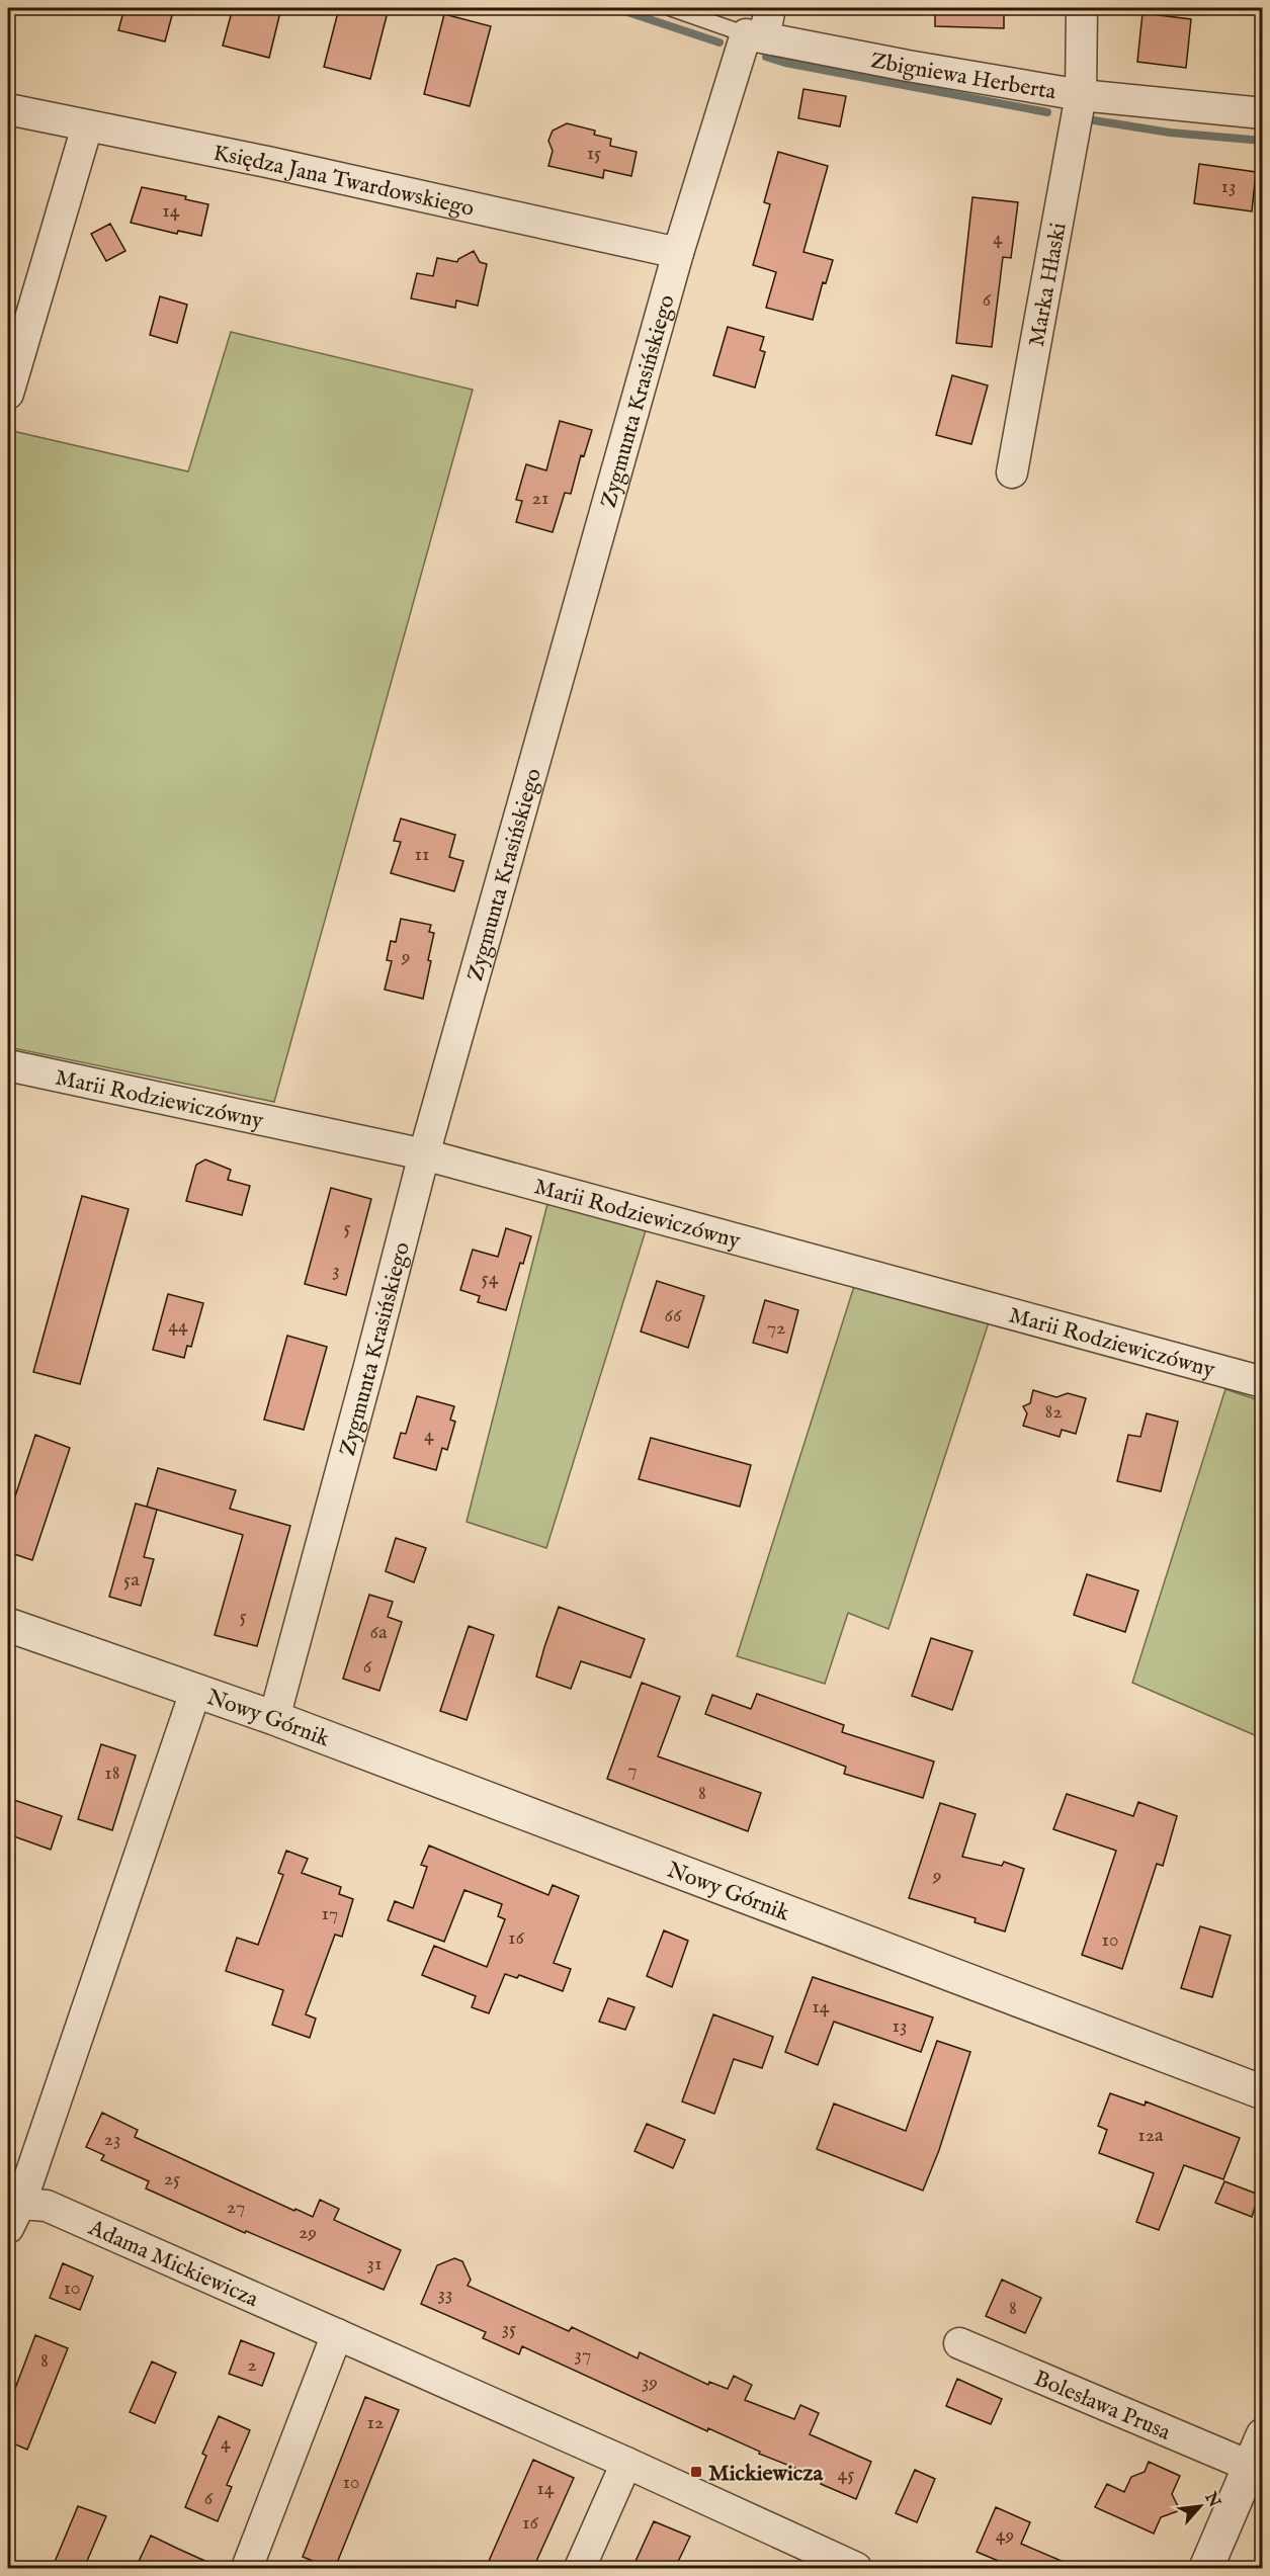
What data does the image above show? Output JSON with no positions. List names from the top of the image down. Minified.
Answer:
{"streets":{"street":["Zbigniewa Herberta","Księdza Jana Twardowskiego","Marka Hłaski","Zygmunta Krasińskiego","Marii Rodziewiczówny","Nowy Górnik","Adama Mickiewicza","Bolesława Prusa"]},"crossings":[["Zbigniewa Herberta","Marka Hłaski"],["Zbigniewa Herberta","Zygmunta Krasińskiego"],["Księdza Jana Twardowskiego","Zygmunta Krasińskiego"],["Zygmunta Krasińskiego","Marii Rodziewiczówny"],["Zygmunta Krasińskiego","Nowy Górnik"],["Nowy Górnik","Adama Mickiewicza"]],"places":{"transit":["Mickiewicza"]},"house_numbers":["15","13","14","4","6","21","11","9","5","3","54","66","44","72","82","4","5a","5","6a","6","7","18","8","9","17","16","10","14","13","12a","23","25","27","29","31","10","33","8","35","37","8","2","39","12","4","45","10","14","6","16","49"],"north":"top right"}
